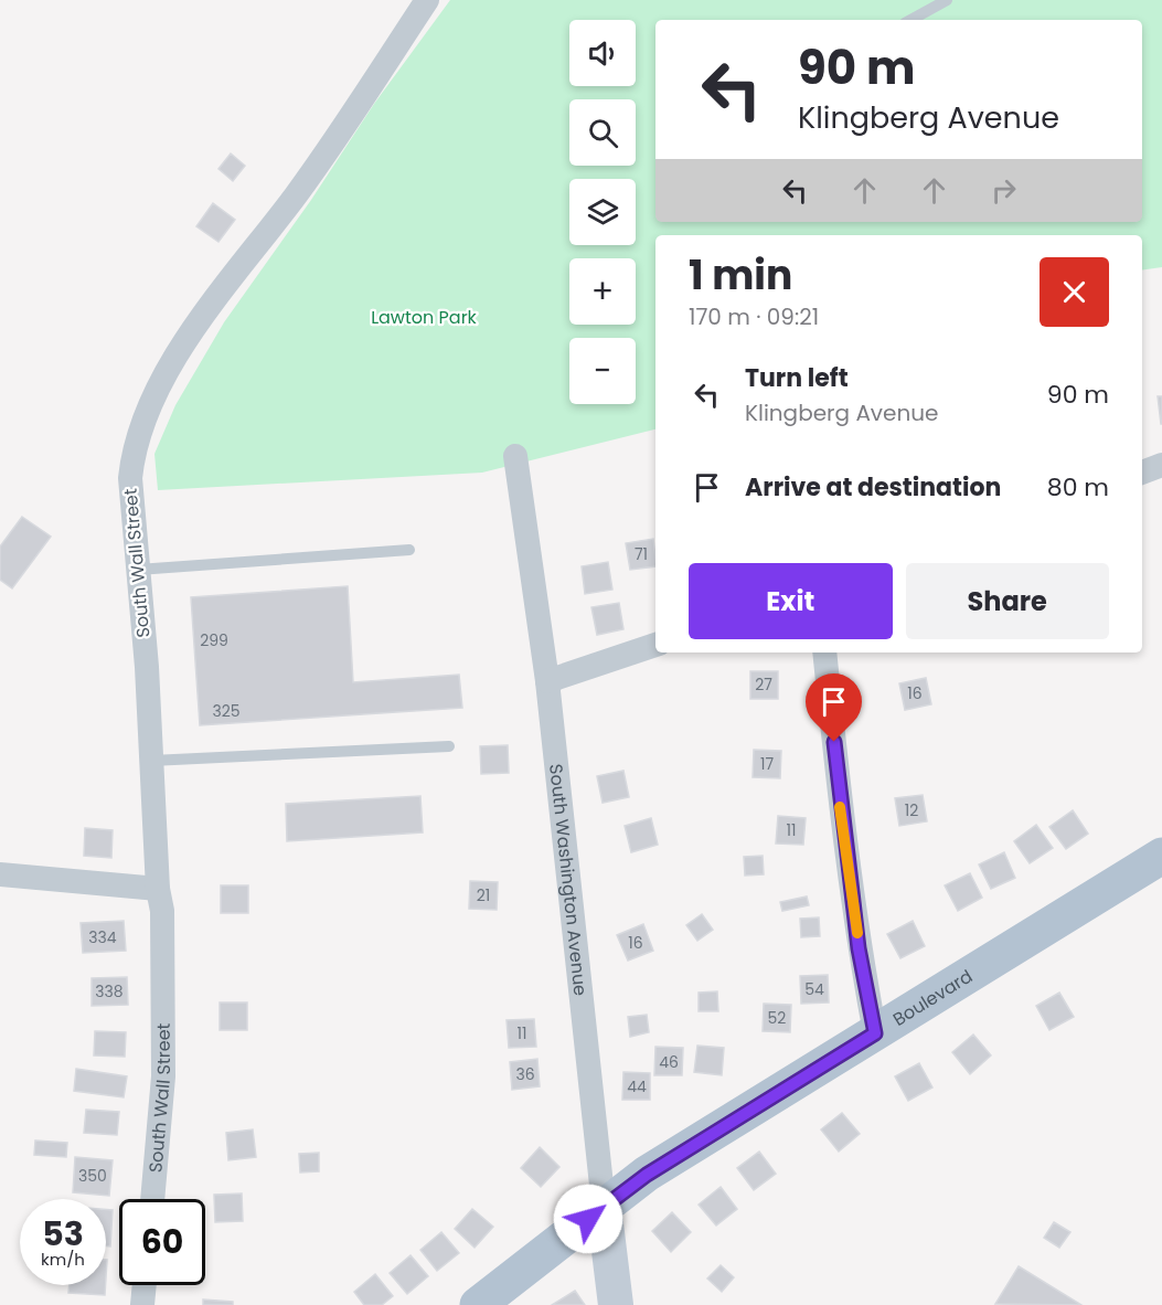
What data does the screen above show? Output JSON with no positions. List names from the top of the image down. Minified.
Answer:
{"streets":{"main road":["South Washington Avenue","Boulevard"],"street":["South Wall Street"]},"crossings":[["South Washington Avenue","Boulevard"]],"parks":["Lawton Park"],"house_numbers":["71","299","27","16","325","17","12","11","21","334","16","54","338","52","11","46","36","44","350"],"page":{"map_buttons":["+","−"],"turn":["90 m","Klingberg Avenue"],"heading":["1 min","170 m · 09:21"],"list":[{"name":"Turn left","note":"Klingberg Avenue","value":"90 m"},{"name":"Arrive at destination","value":"80 m"}],"buttons":["Exit","Share"],"speed":"53 km/h","limit":"60"}}
